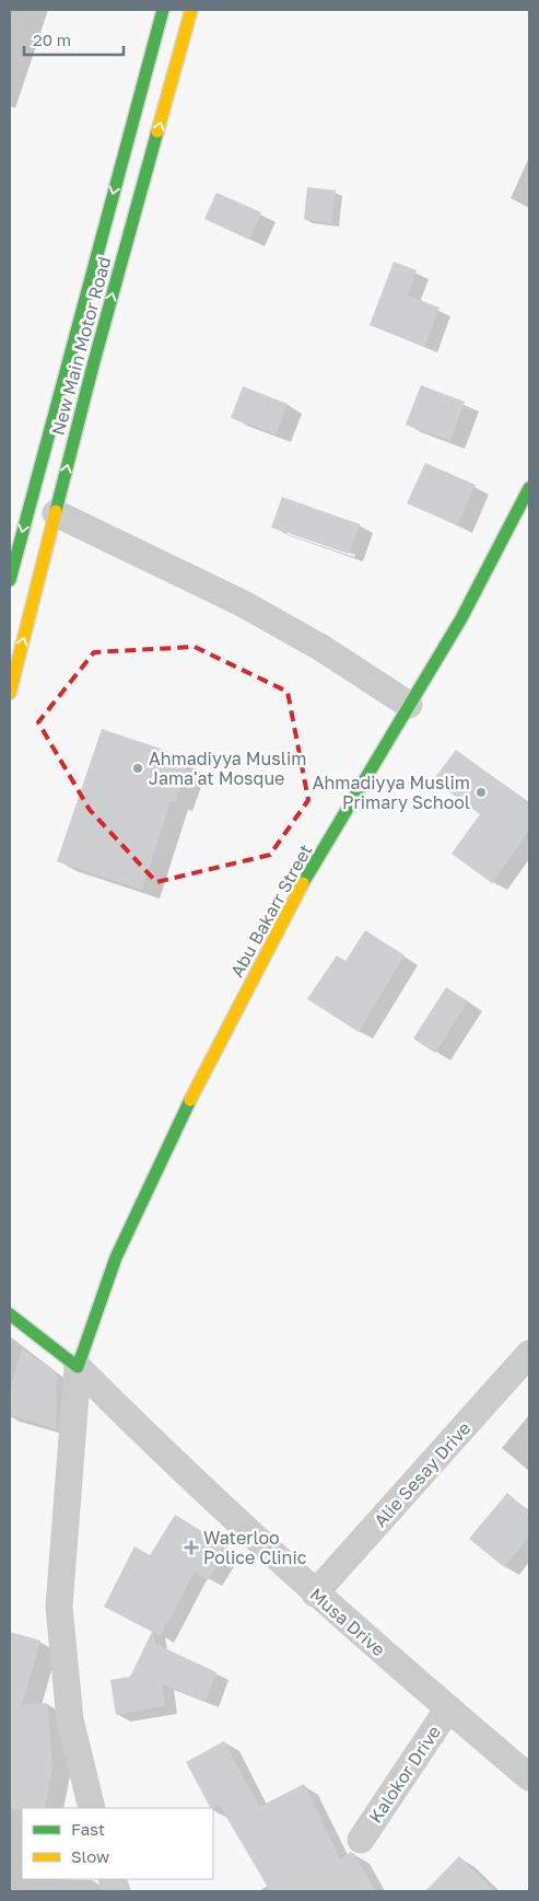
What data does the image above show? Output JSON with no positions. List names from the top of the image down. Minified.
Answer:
{"streets":{"main road":["New Main Motor Road","Abu Bakarr Street"],"street":["Alie Sesay Drive","Musa Drive","Kalokor Drive"]},"crossings":[["Abu Bakarr Street","Musa Drive"],["Alie Sesay Drive","Musa Drive"],["Musa Drive","Kalokor Drive"]],"places":{"other":["Ahmadiyya Muslim Jama'at Mosque","Ahmadiyya Muslim Primary School"],"health":["Waterloo Police Clinic"]},"legend":["Fast","Slow"],"scale_bar":"20 m"}
